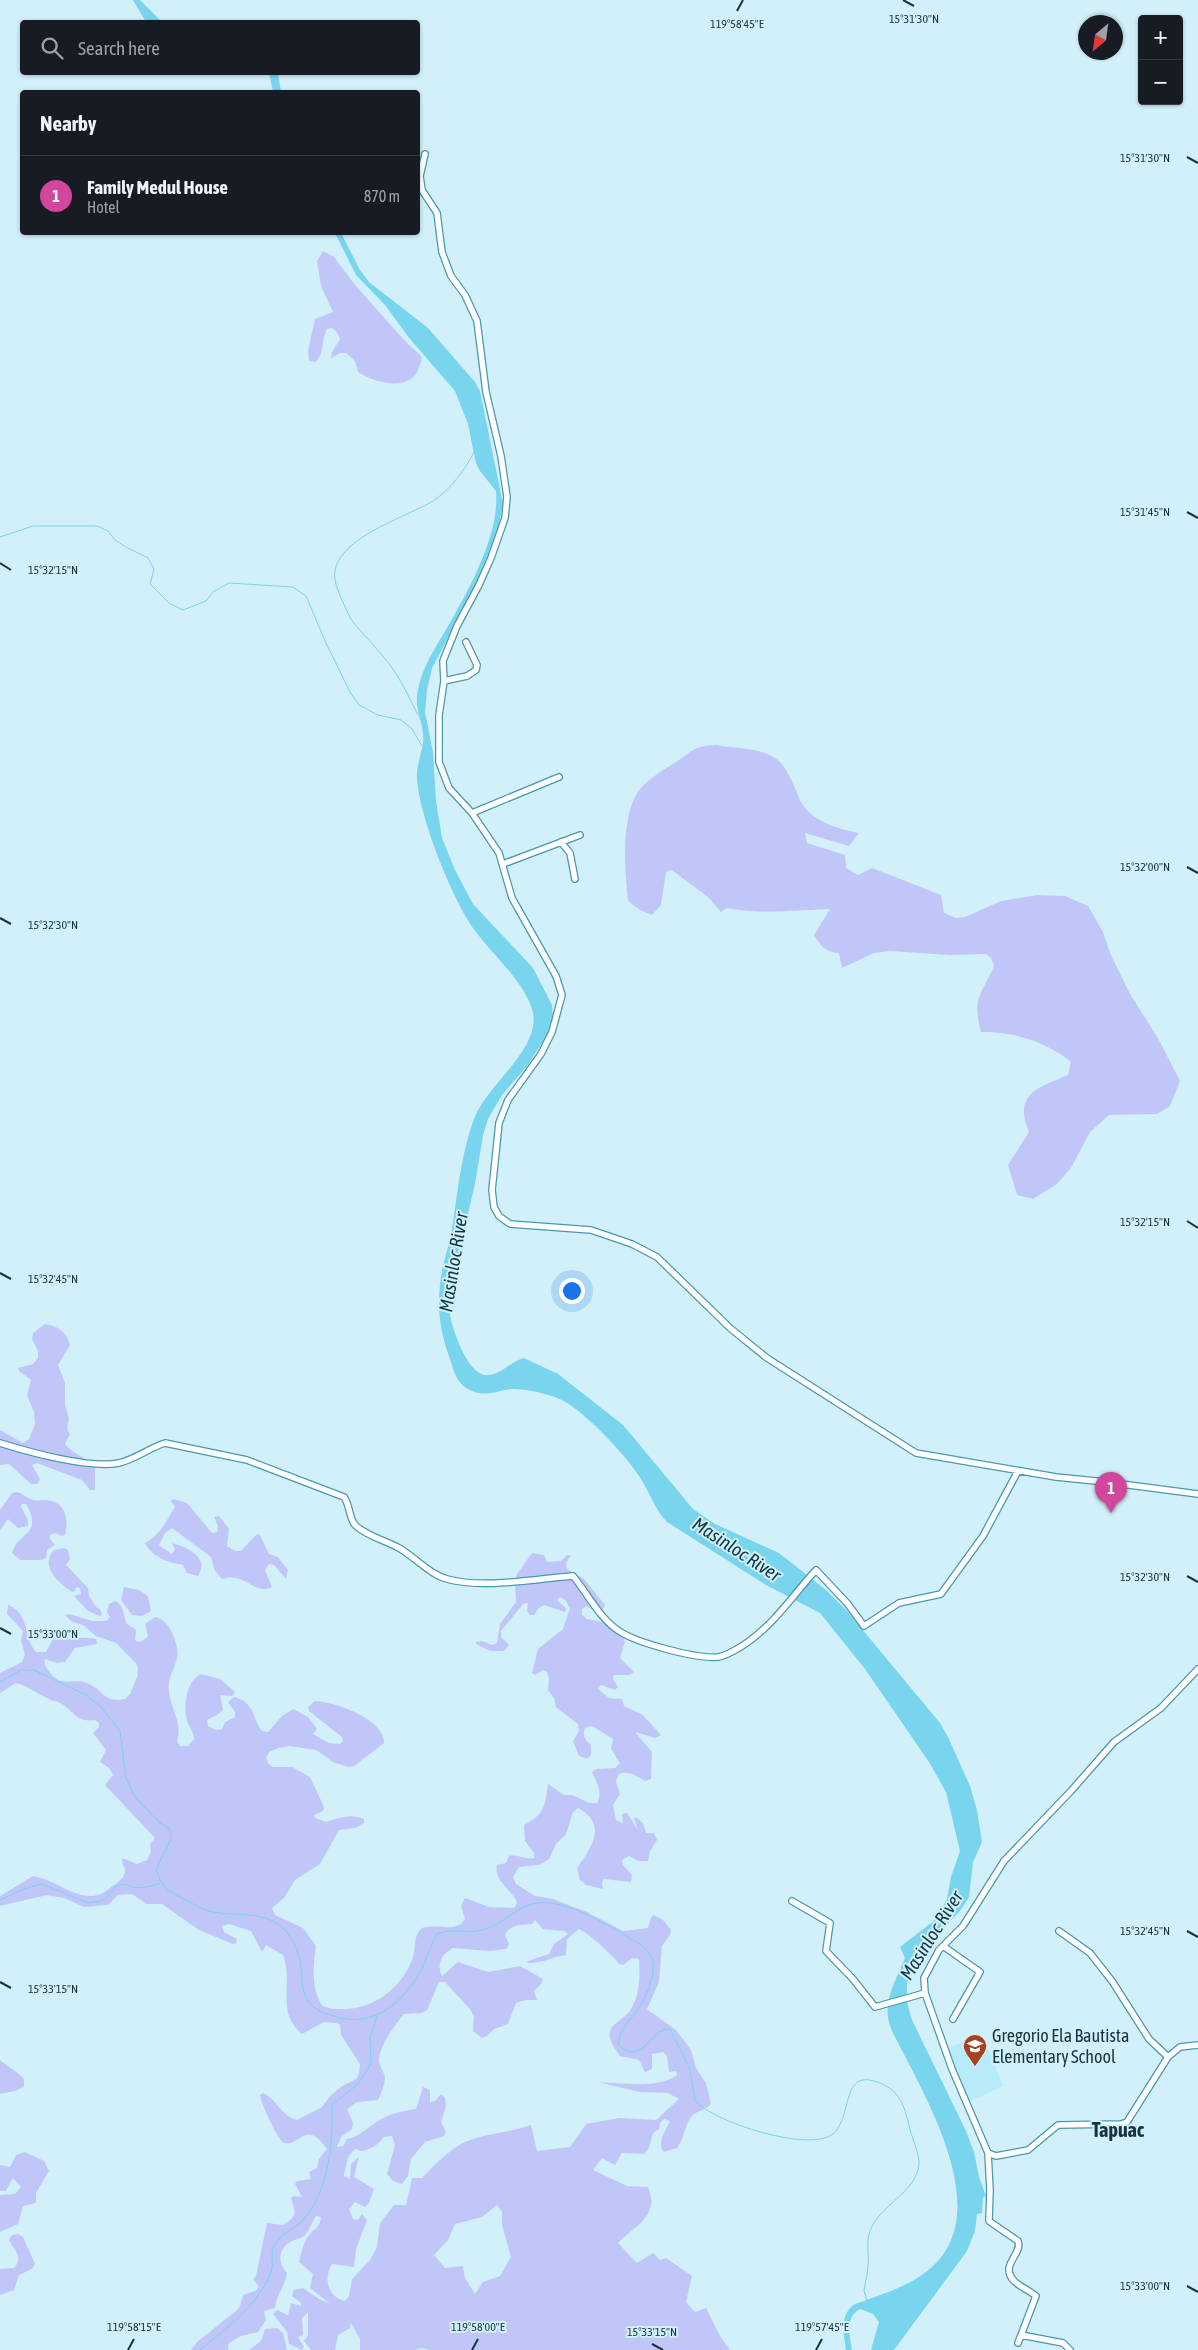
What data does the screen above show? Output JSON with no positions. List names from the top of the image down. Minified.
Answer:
{"districts":["Tapuac"],"water":["Masinloc River"],"places":{"school or university":["Gregorio Ela Bautista Elementary School"]},"north":"bottom left","page":{"map_buttons":["+","−"],"search":"Search here","heading":"Nearby","list":[{"mark":"1","name":"Family Medul House","note":"Hotel","value":"870 m"}],"pins":"1"},"coordinates":["15°31'30\"N","119°58'45\"E","15°31'45\"N","15°32'15\"N","15°32'00\"N","15°32'30\"N","15°32'45\"N","15°33'00\"N","15°33'15\"N","119°58'15\"E","119°58'00\"E","119°57'45\"E"]}
